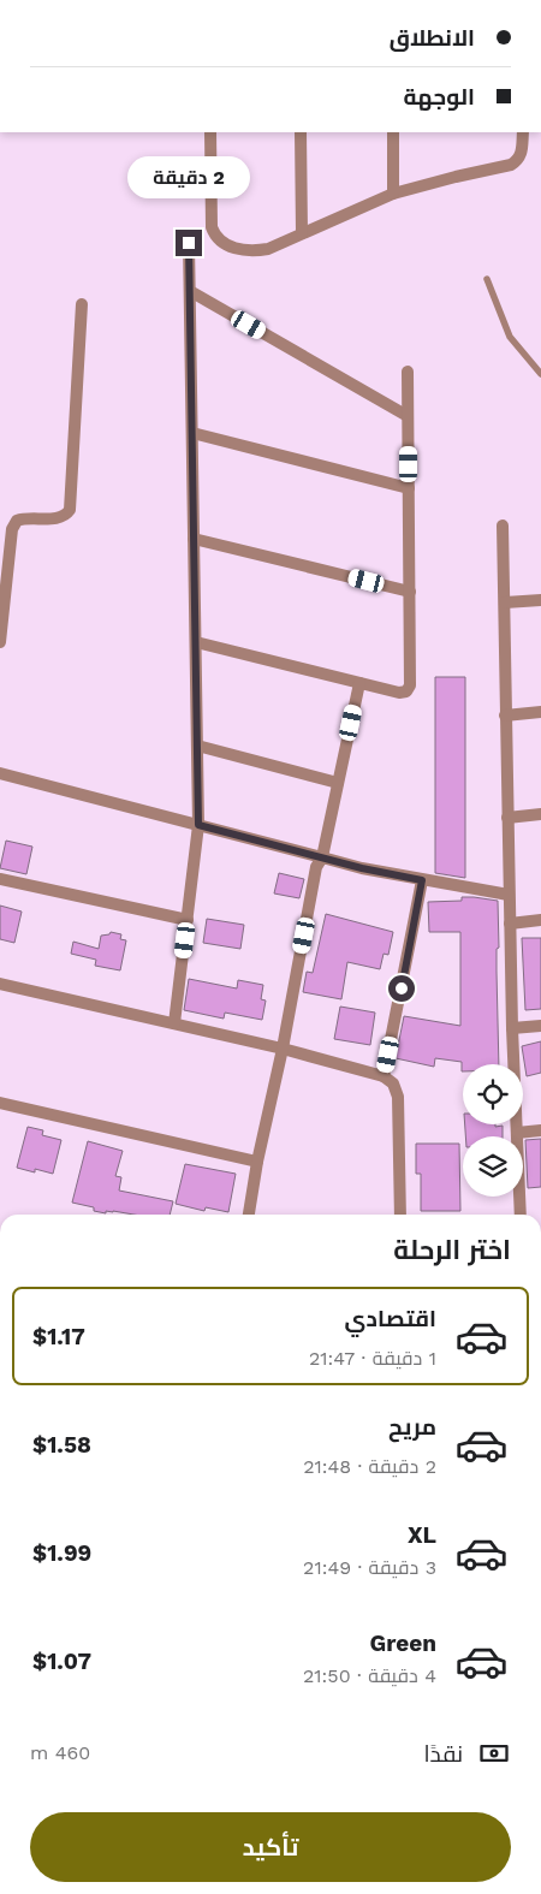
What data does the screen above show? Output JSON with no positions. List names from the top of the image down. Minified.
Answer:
{"page":{"banner":["الانطلاق","الوجهة"],"bubble":"2 دقيقة","heading":"اختر الرحلة","list":[{"name":"اقتصادي","note":"1 دقيقة · 21:47","value":"$1.17"},{"name":"مريح","note":"2 دقيقة · 21:48","value":"$1.58"},{"name":"XL","note":"3 دقيقة · 21:49","value":"$1.99"},{"name":"Green","note":"4 دقيقة · 21:50","value":"$1.07"}],"pay":["نقدًا","460 m"],"buttons":"تأكيد"}}
